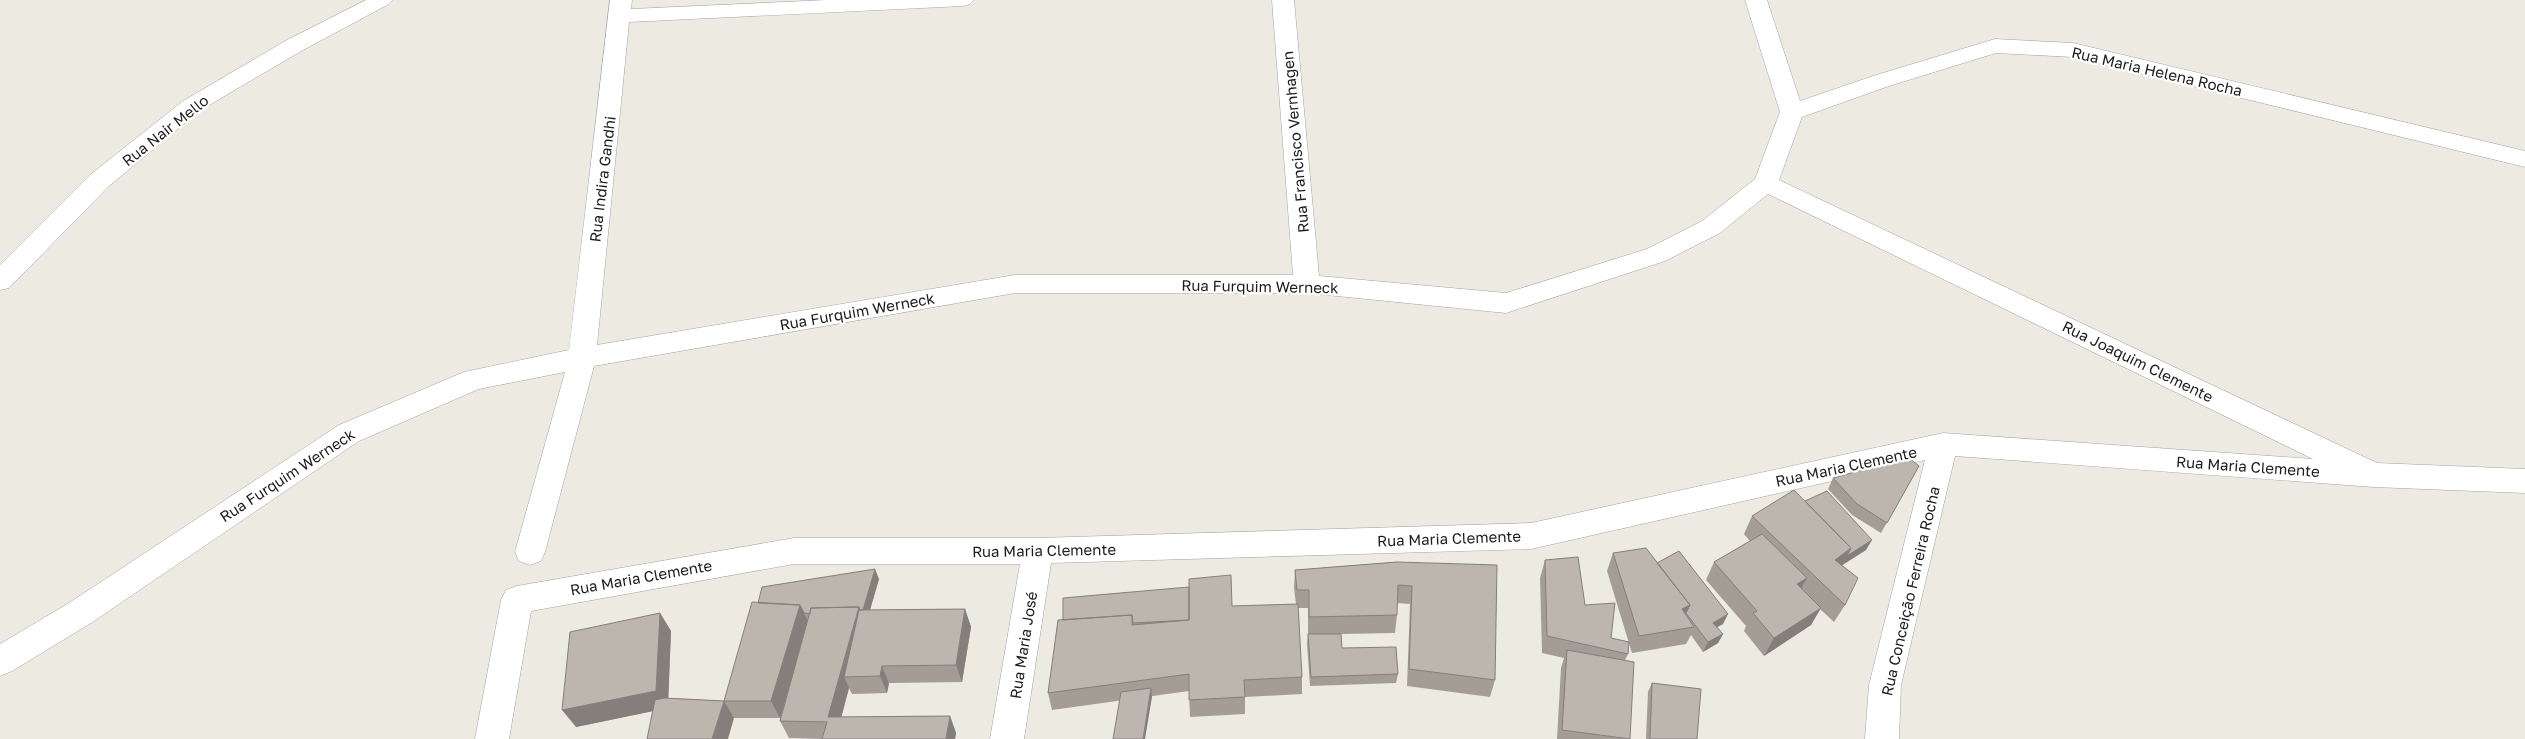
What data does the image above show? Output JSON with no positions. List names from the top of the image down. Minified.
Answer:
{"streets":{"street":["Rua Maria Helena Rocha","Rua Nair Mello","Rua Francisco Vernhagen","Rua Indira Gandhi","Rua Furquim Werneck","Rua Joaquim Clemente","Rua Maria Clemente","Rua Conceição Ferreira Rocha","Rua Maria José"]},"crossings":[["Rua Francisco Vernhagen","Rua Furquim Werneck"],["Rua Indira Gandhi","Rua Furquim Werneck"],["Rua Furquim Werneck","Rua Joaquim Clemente"],["Rua Joaquim Clemente","Rua Maria Clemente"],["Rua Maria Clemente","Rua Conceição Ferreira Rocha"],["Rua Maria Clemente","Rua Maria José"]]}
